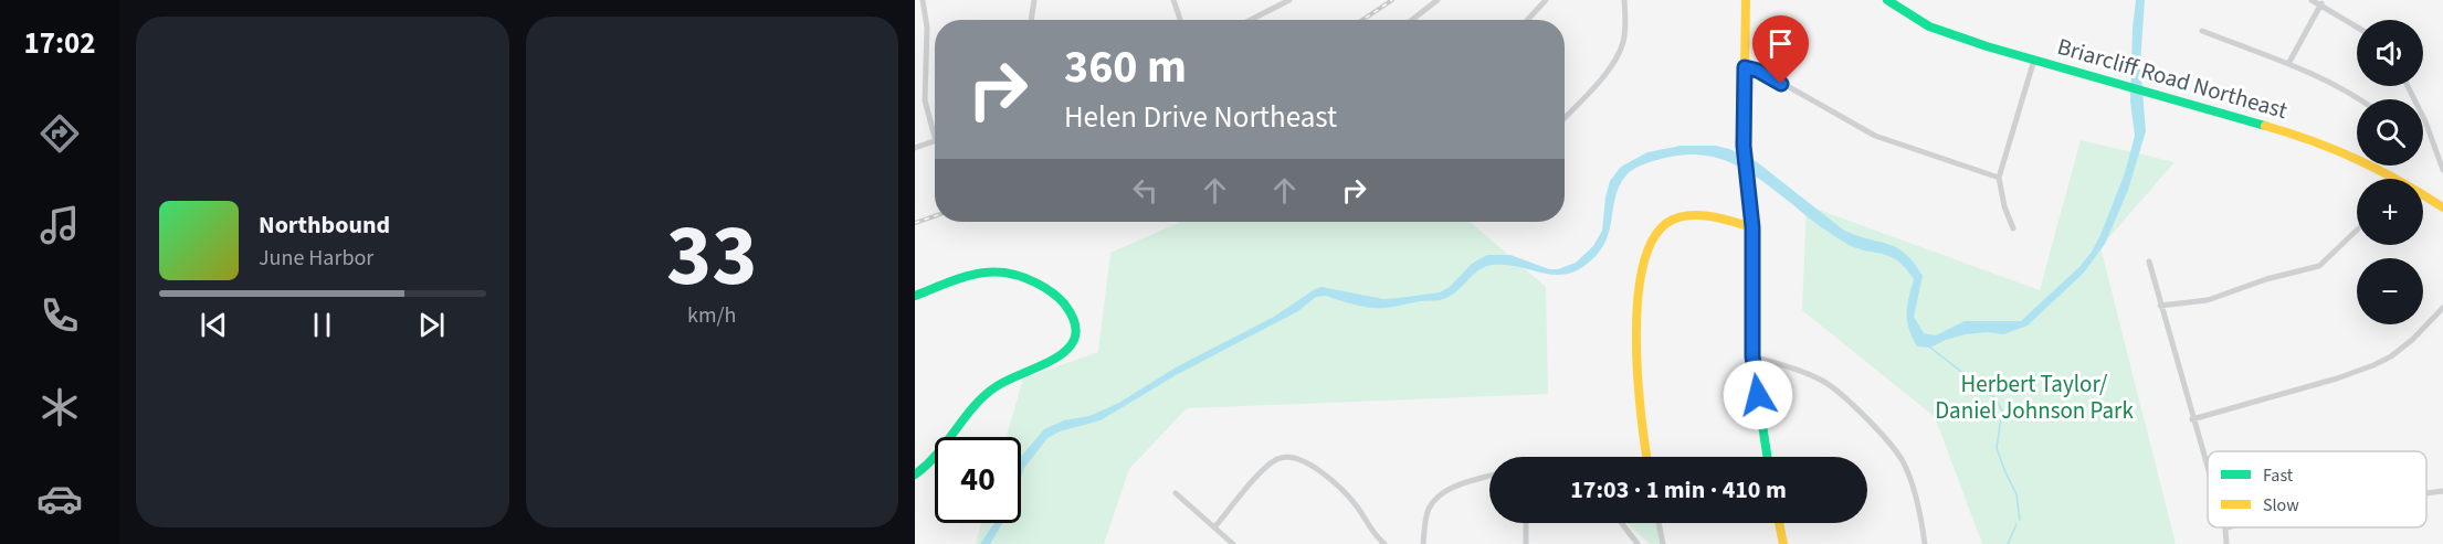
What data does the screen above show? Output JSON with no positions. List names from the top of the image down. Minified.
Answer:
{"streets":{"street":["Briarcliff Road Northeast"]},"parks":["Herbert Taylor/ Daniel Johnson Park"],"legend":["Fast","Slow"],"page":{"tabs":"17:02","tile":["33","km/h"],"map_buttons":["+","−"],"turn":["360 m","Helen Drive Northeast"],"song":["Northbound","June Harbor"],"limit":"40","trip":"17:03 · 1 min · 410 m"}}
